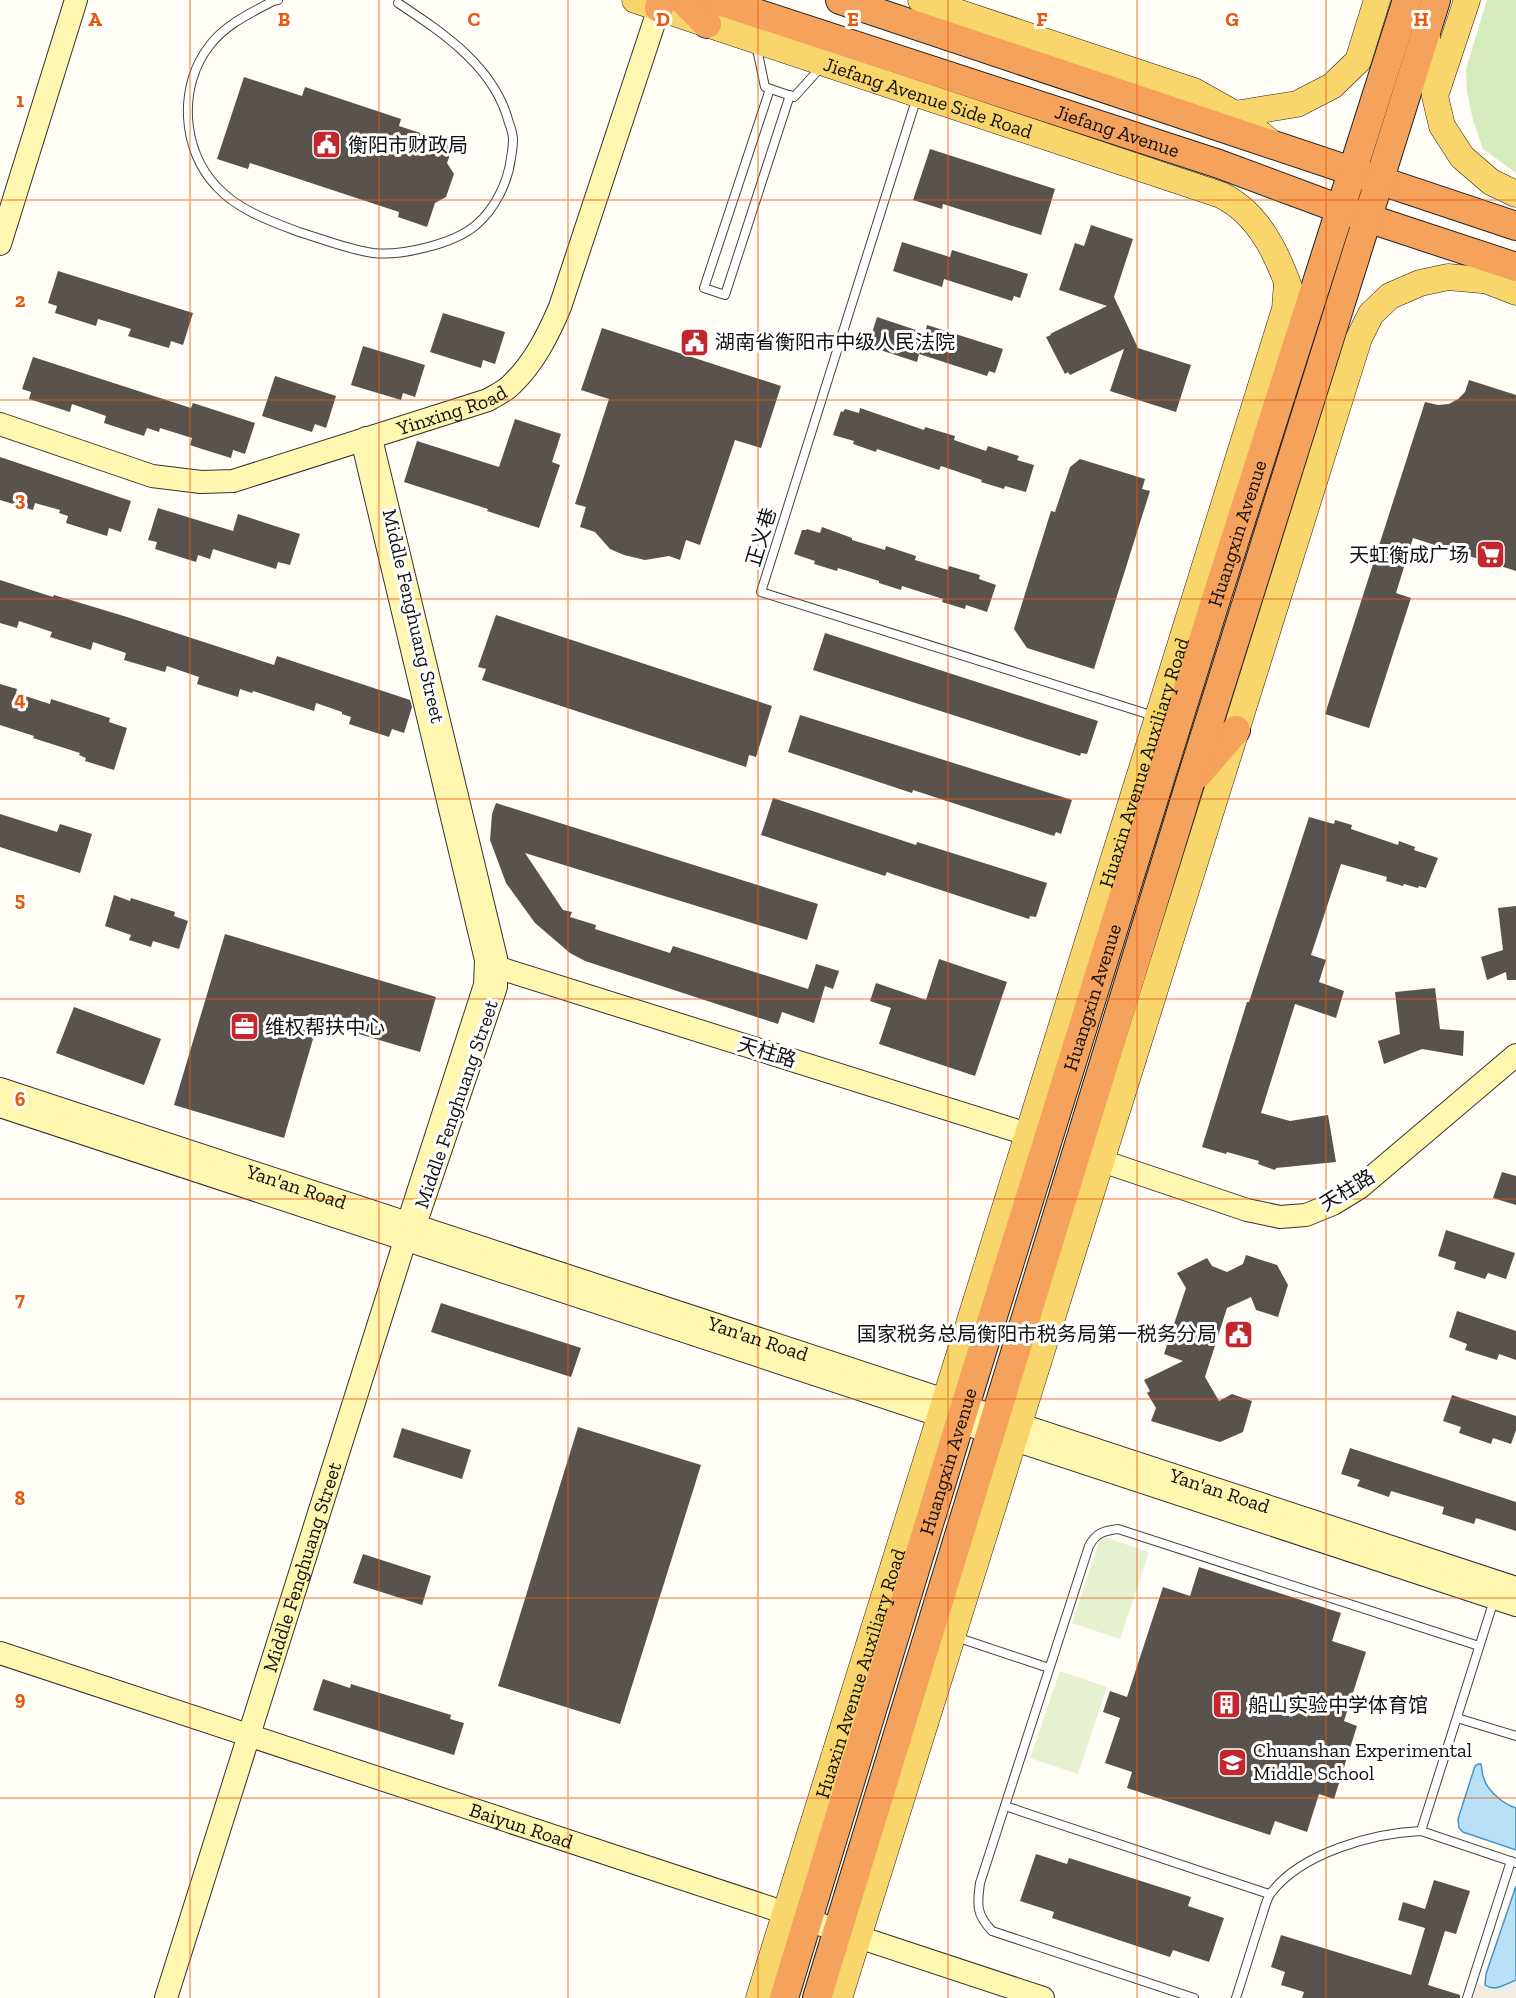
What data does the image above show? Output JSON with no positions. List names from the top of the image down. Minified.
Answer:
{"streets":{"highway":["Jiefang Avenue","Huangxin Avenue"],"main road":["Jiefang Avenue Side Road","Huaxin Avenue Auxiliary Road"],"street":["Yinxing Road","Middle Fenghuang Street","天柱路","Yan'an Road","Baiyun Road"],"lane":["正义巷"]},"crossings":[["Jiefang Avenue Side Road","Jiefang Avenue"],["Jiefang Avenue Side Road","Huangxin Avenue"],["Jiefang Avenue Side Road","正义巷"],["Jiefang Avenue Side Road","Huaxin Avenue Auxiliary Road"],["Jiefang Avenue","Huangxin Avenue"],["Yinxing Road","Middle Fenghuang Street"],["Huangxin Avenue","Huaxin Avenue Auxiliary Road"],["Huangxin Avenue","天柱路"],["Huangxin Avenue","Yan'an Road"],["Huangxin Avenue","Baiyun Road"],["正义巷","Huaxin Avenue Auxiliary Road"],["Middle Fenghuang Street","天柱路"],["Middle Fenghuang Street","Yan'an Road"],["Middle Fenghuang Street","Baiyun Road"],["Huaxin Avenue Auxiliary Road","天柱路"]],"places":{"public building":["衡阳市财政局","湖南省衡阳市中级人民法院","国家税务总局衡阳市税务局第一税务分局"],"supermarket":["天虹衡成广场"],"office":["维权帮扶中心"],"building":["船山实验中学体育馆"],"school or university":["Chuanshan Experimental Middle School"]},"grid":{"columns":["A","B","C","D","E","F","G","H"],"rows":["1","2","3","4","5","6","7","8","9"]}}
